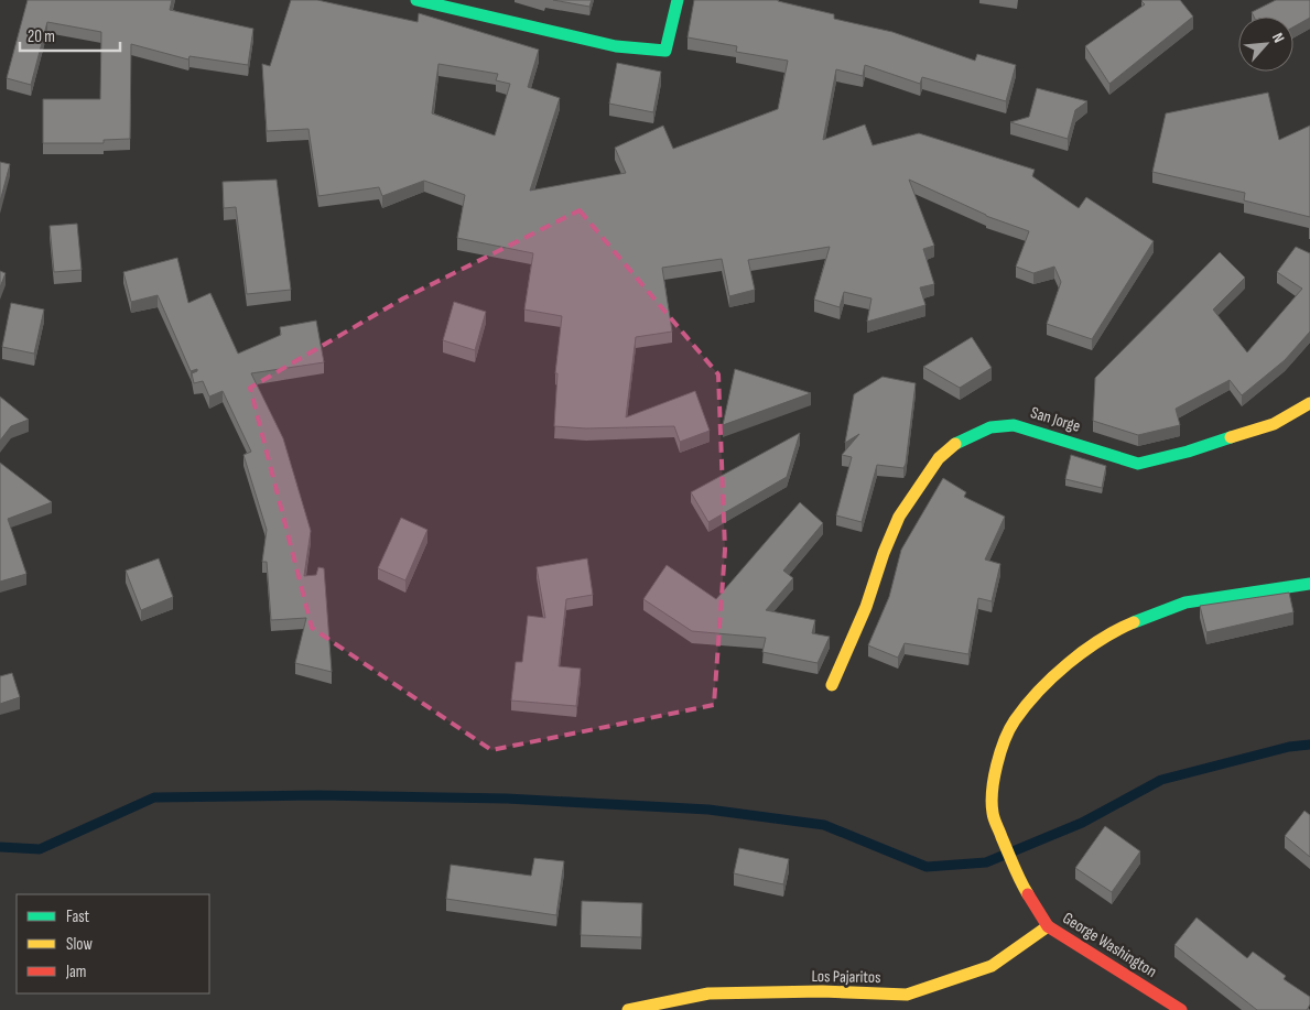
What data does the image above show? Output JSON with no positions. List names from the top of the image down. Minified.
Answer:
{"streets":{"street":["San Jorge","George Washington","Los Pajaritos"]},"crossings":[["George Washington","Los Pajaritos"]],"legend":["Fast","Slow","Jam"],"scale_bar":"20 m","north":"top right"}
